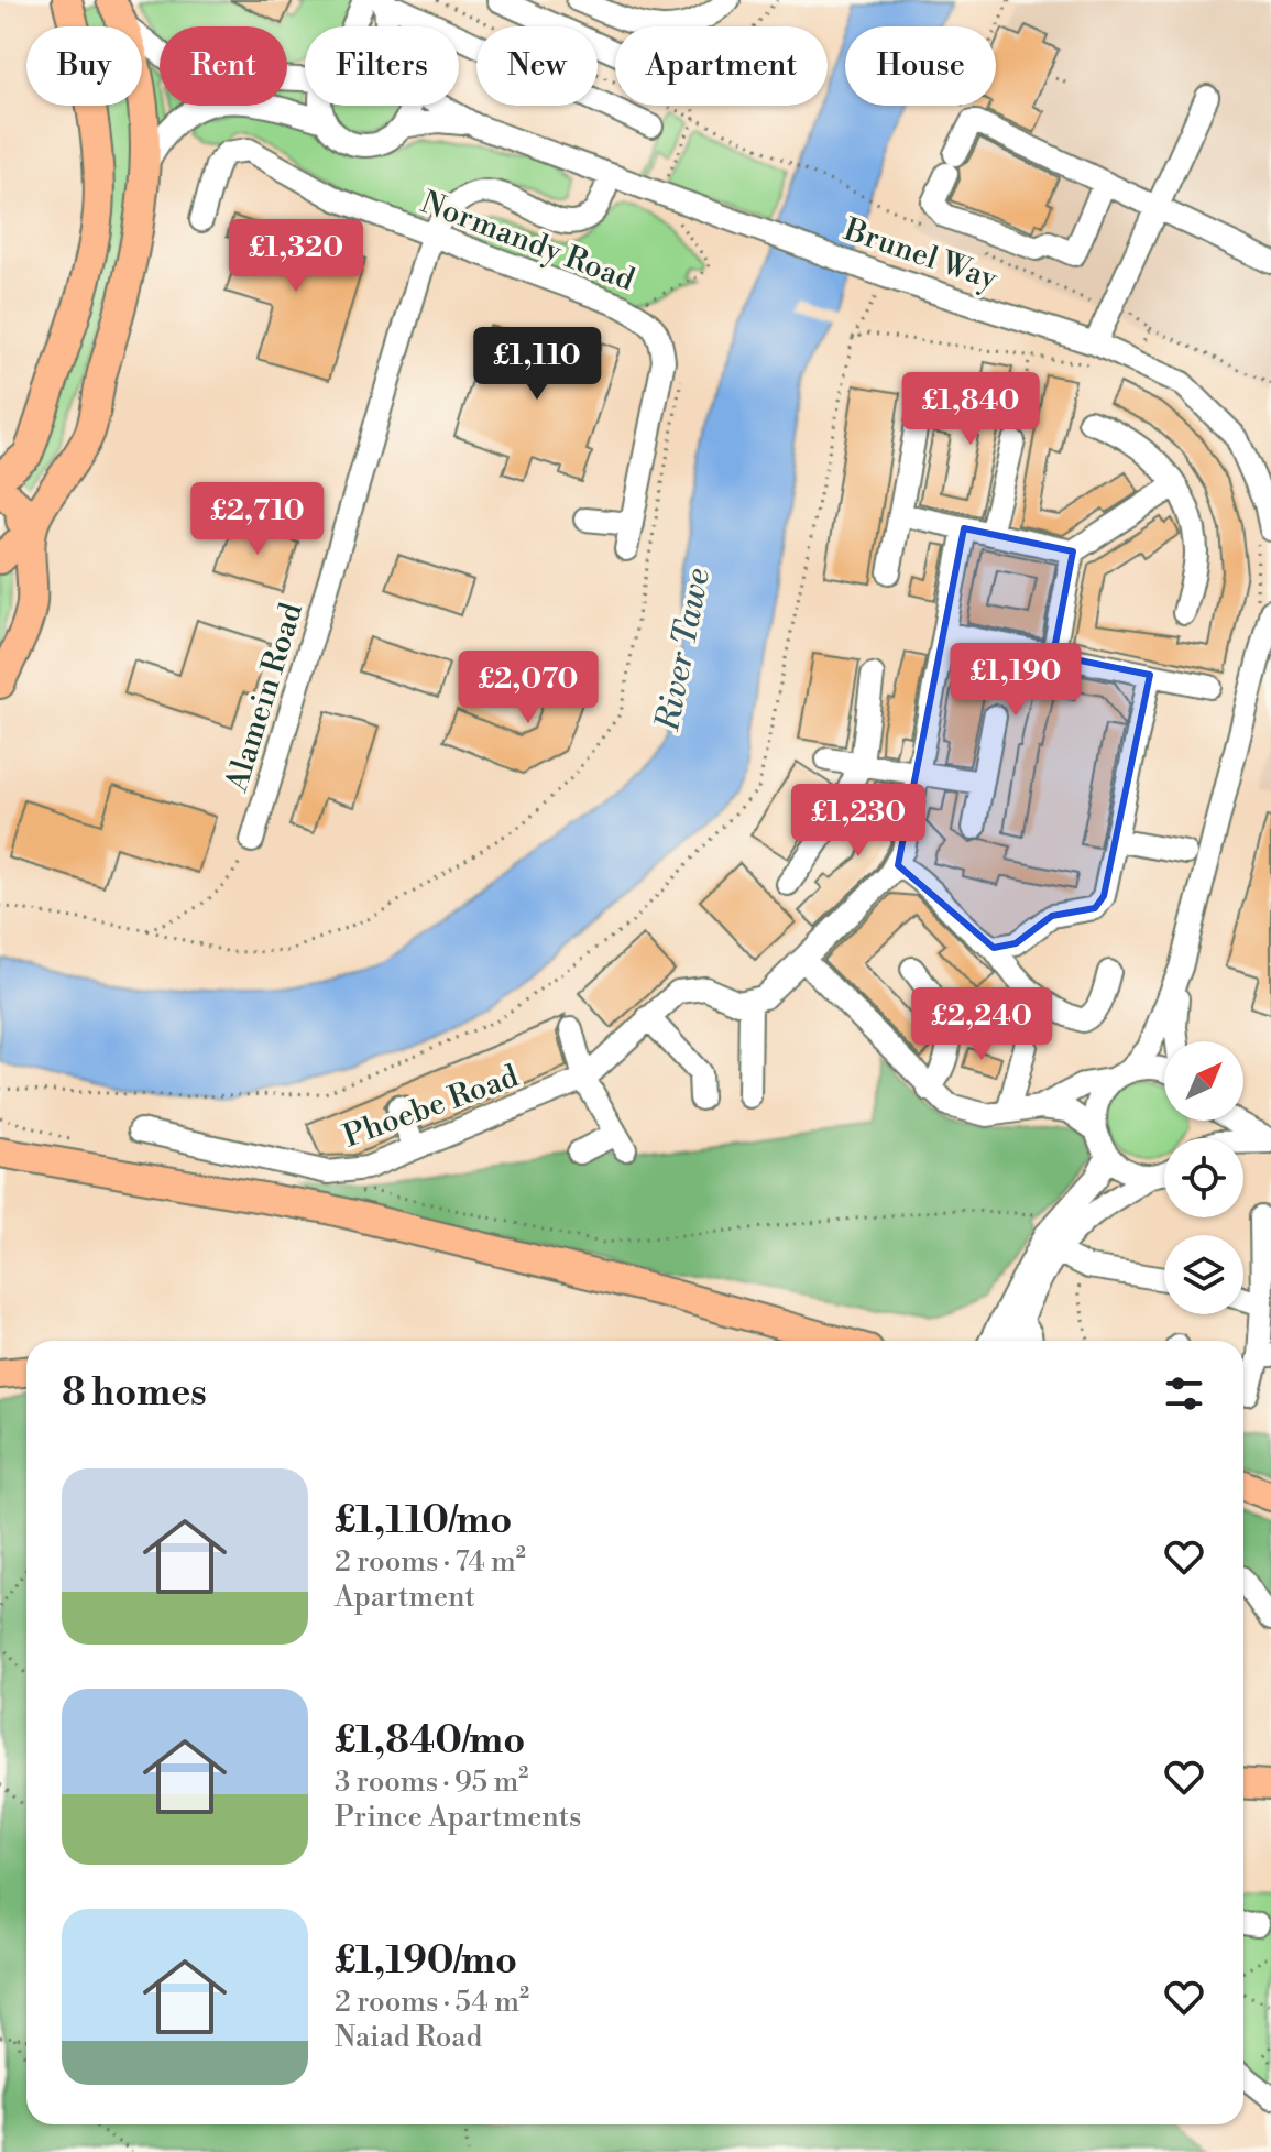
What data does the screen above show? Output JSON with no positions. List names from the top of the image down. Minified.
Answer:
{"streets":{"street":["Normandy Road","Brunel Way","Alamein Road","Phoebe Road"]},"crossings":[["Normandy Road","Alamein Road"],["Brunel Way","Alamein Road"]],"water":["River Tawe"],"north":"top right","page":{"chip":["Buy","Rent","Filters","New","Apartment","House"],"price":["£1,320","£1,110","£1,840","£2,710","£1,190","£2,070","£1,230","£2,240"],"heading":"8 homes","list":[{"name":"£1,110/mo","note":"2 rooms · 74 m² · Apartment"},{"name":"£1,840/mo","note":"3 rooms · 95 m² · Prince Apartments"},{"name":"£1,190/mo","note":"2 rooms · 54 m² · Naiad Road"}]}}
